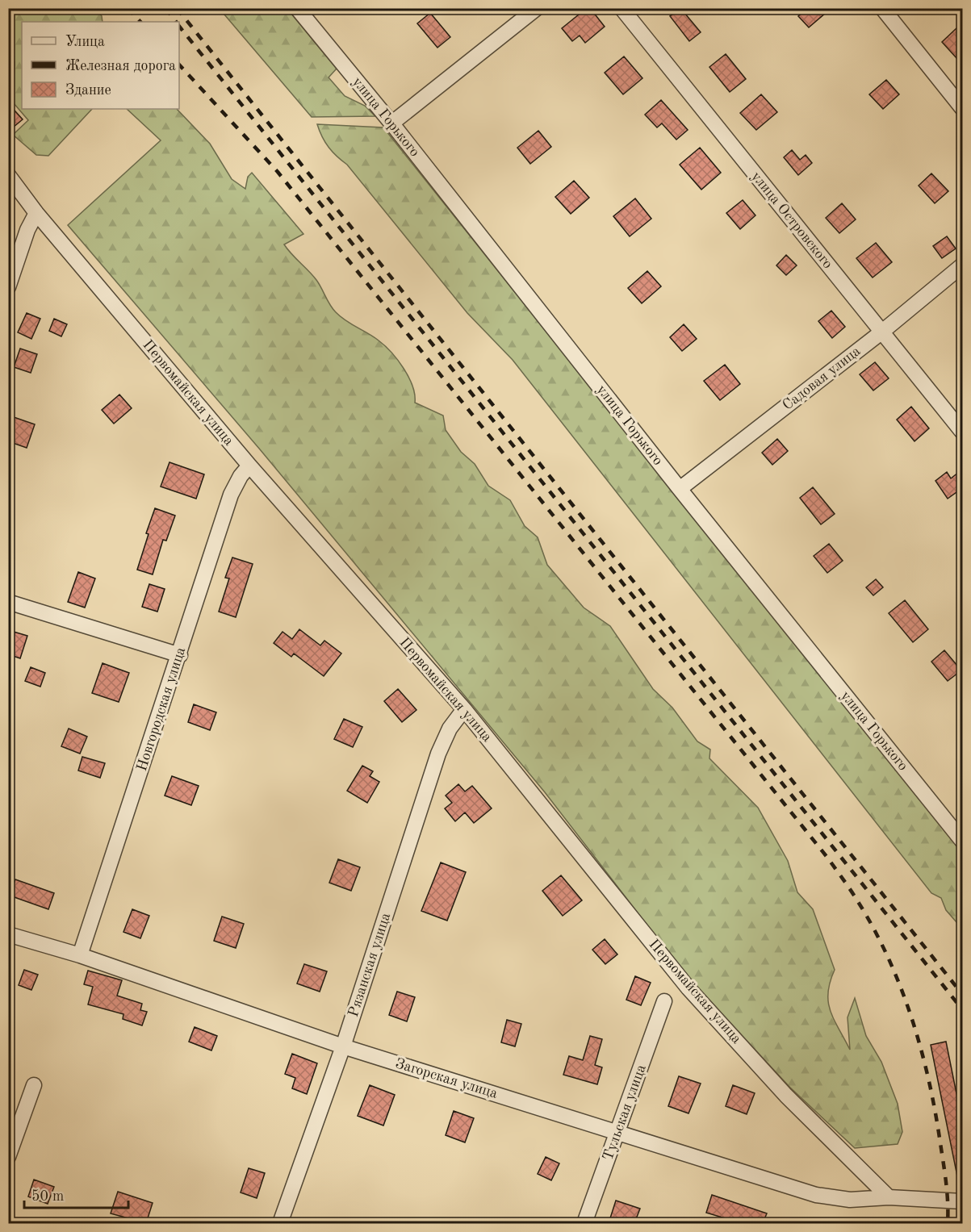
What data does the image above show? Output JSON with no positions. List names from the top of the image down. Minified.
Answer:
{"streets":{"street":["улица Горького","улица Островского","Садовая улица","Первомайская улица","Новгородская улица","Рязанская улица","Загорская улица","Тульская улица"]},"crossings":[["улица Горького","Садовая улица"],["улица Островского","Садовая улица"],["Первомайская улица","Новгородская улица"],["Первомайская улица","Рязанская улица"],["Первомайская улица","Загорская улица"],["Новгородская улица","Загорская улица"],["Рязанская улица","Загорская улица"],["Загорская улица","Тульская улица"]],"legend":["Улица","Железная дорога","Здание"],"scale_bar":"50 m"}
